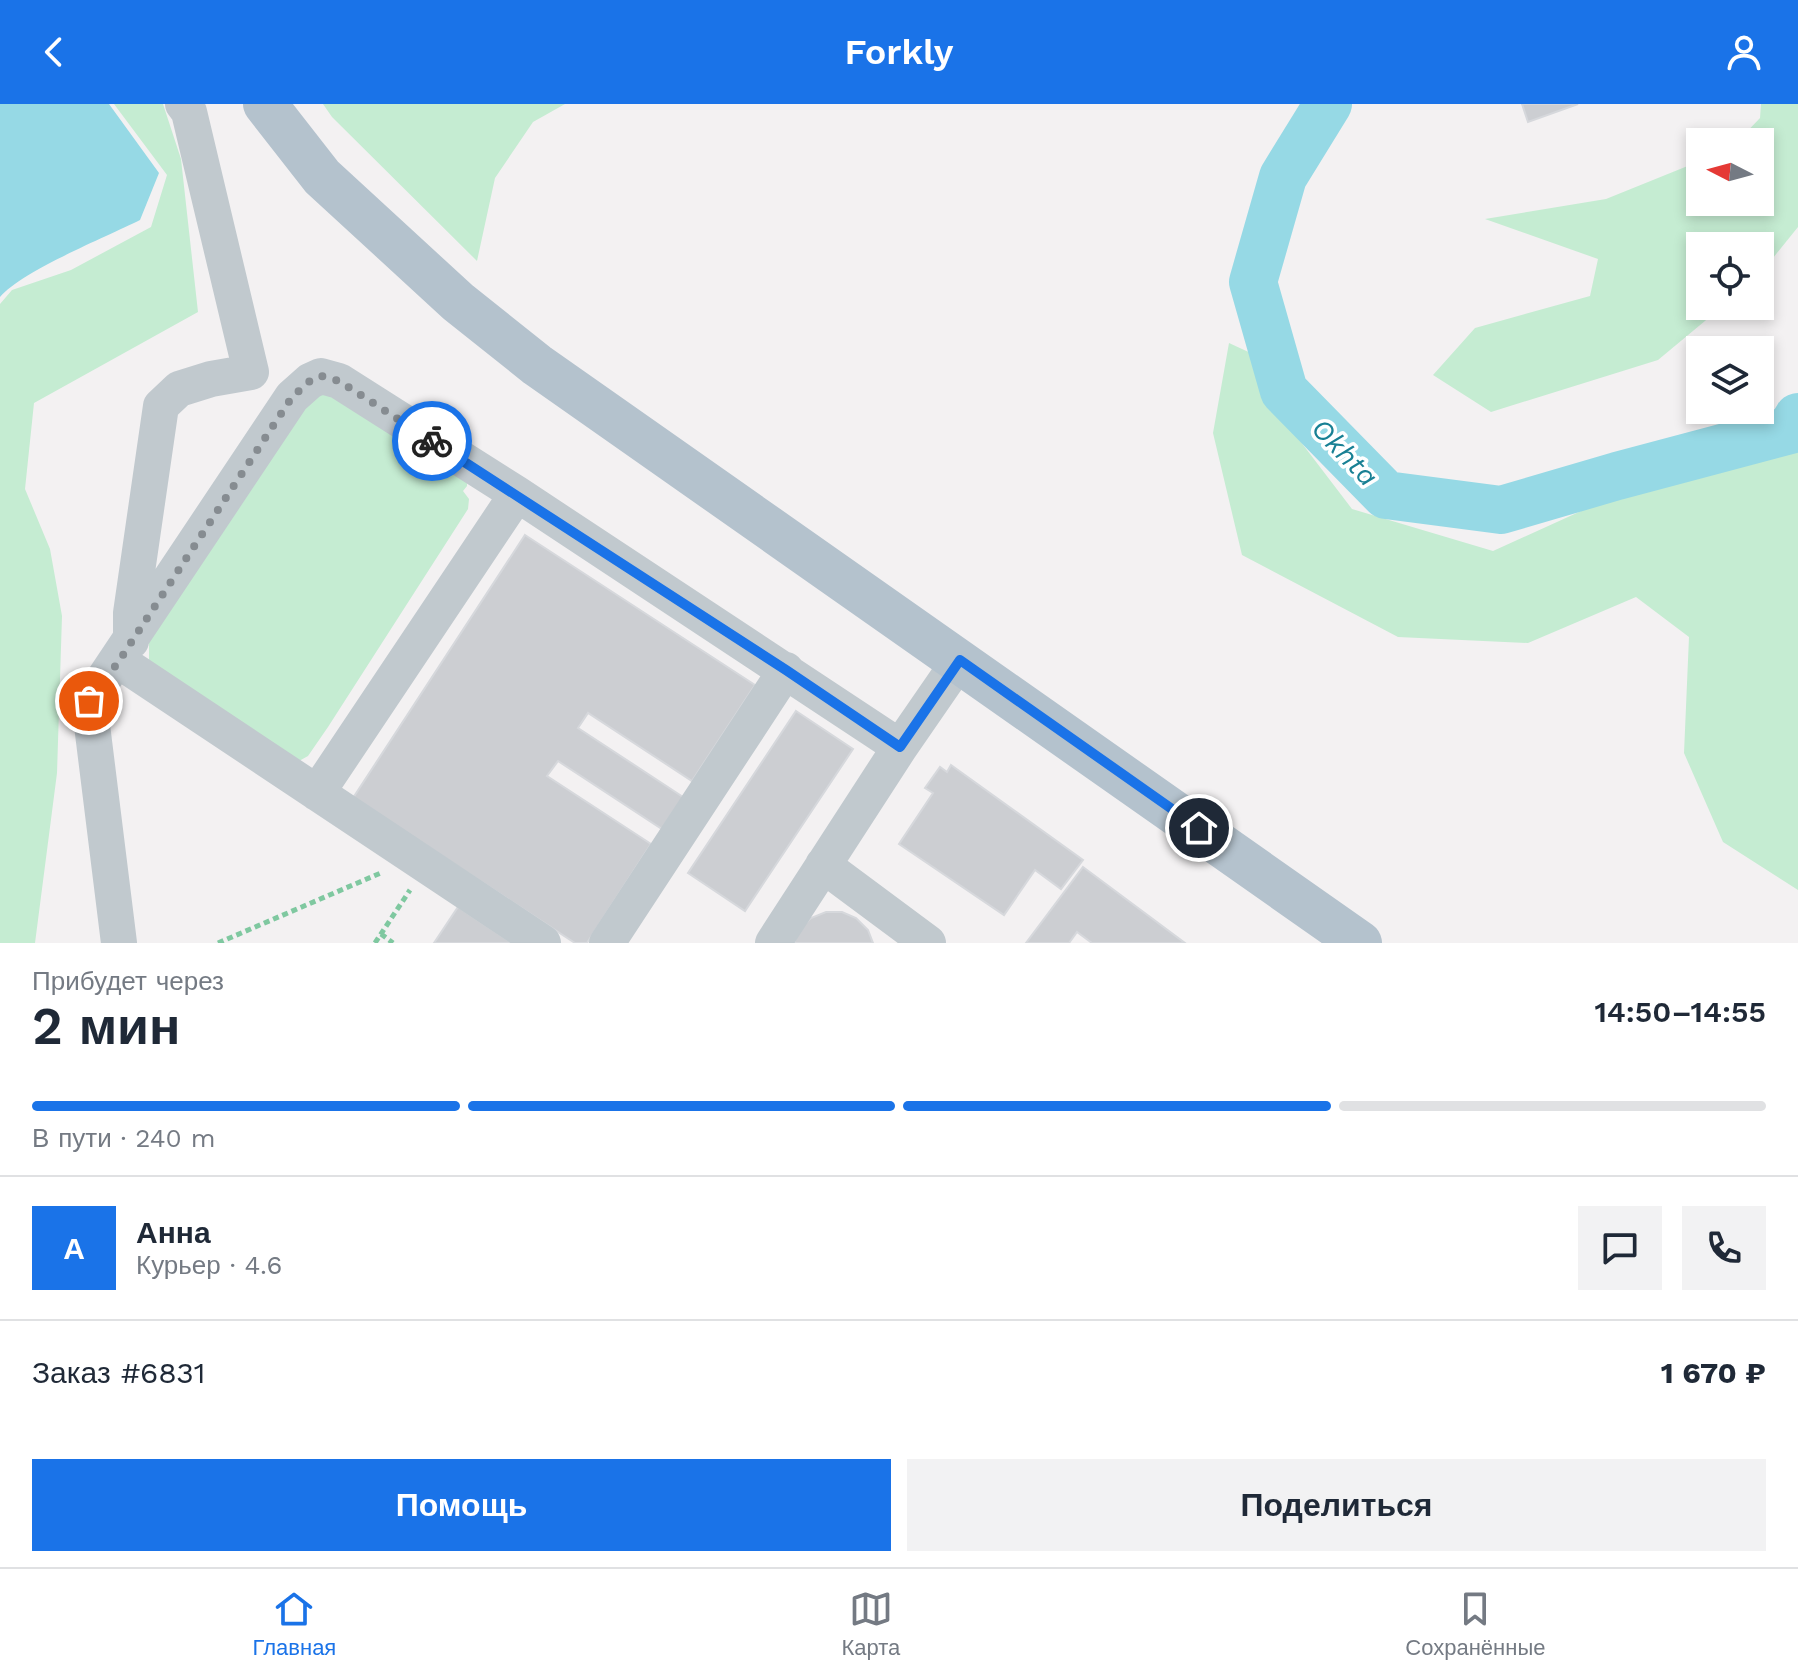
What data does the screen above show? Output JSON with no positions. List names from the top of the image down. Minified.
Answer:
{"water":["Okhta"],"north":"left","page":{"header":"Forkly","heading":["2 мин","Прибудет через","14:50–14:55"],"panel":["Анна","Курьер · 4.6","Заказ #6831","1 670 ₽"],"bar":"В пути · 240 m","round":"А","buttons":["Помощь","Поделиться"],"tabs":["Главная","Карта","Сохранённые"]}}
